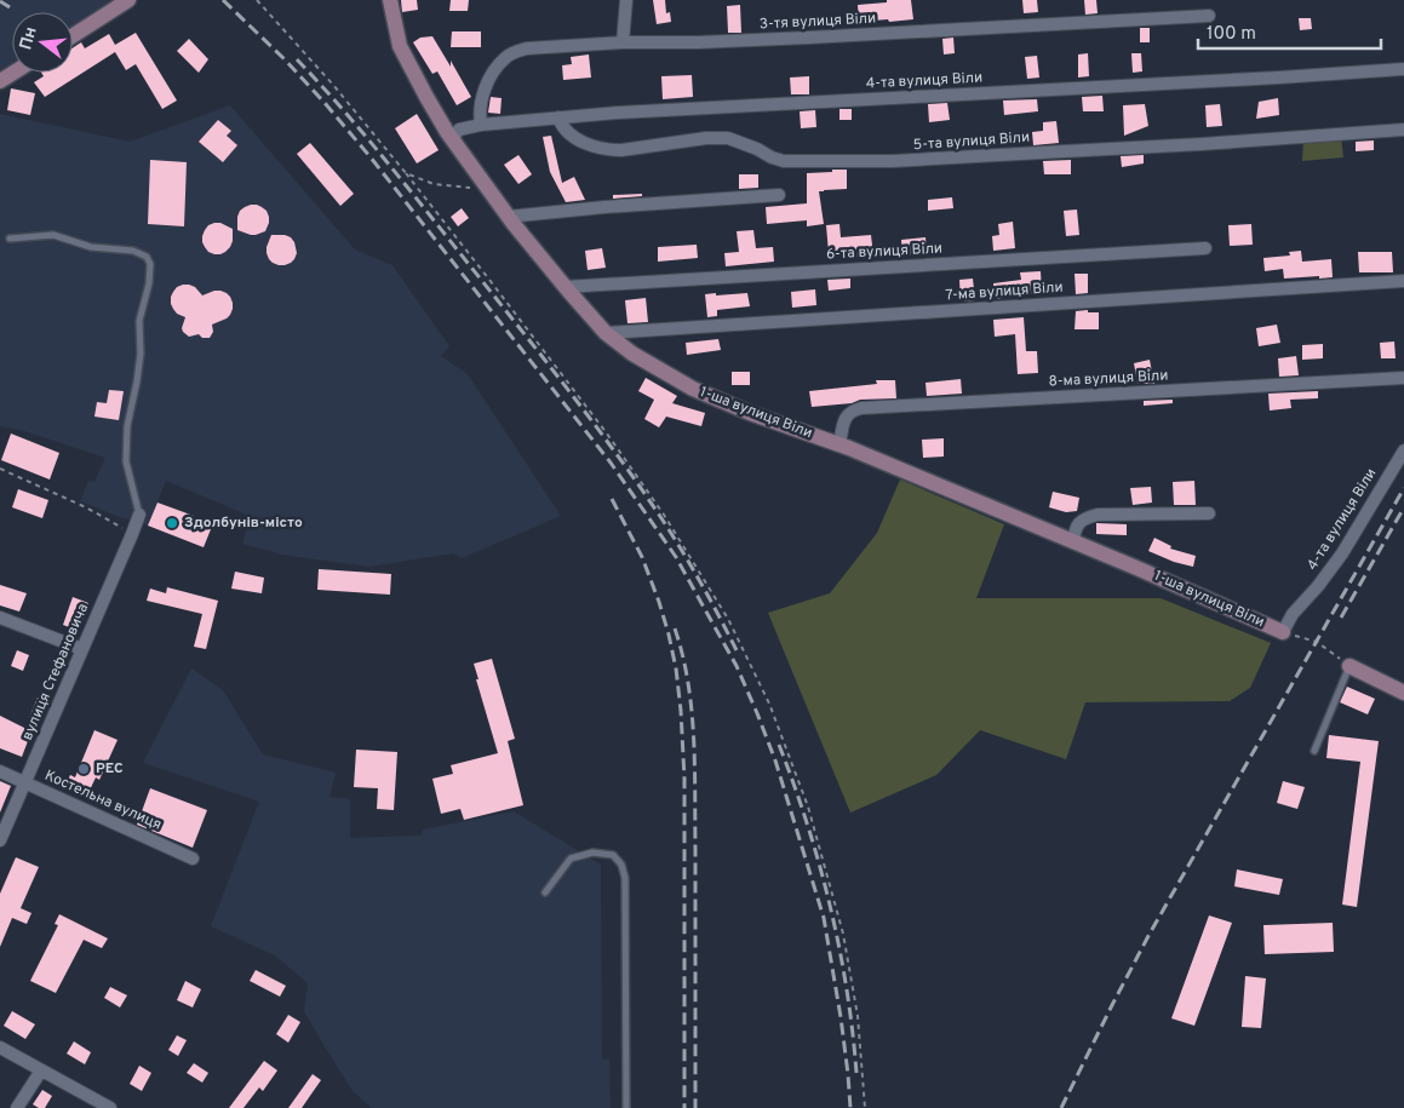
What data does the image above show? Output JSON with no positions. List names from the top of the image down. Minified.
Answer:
{"streets":{"main road":["1-ша вулиця Віли"],"street":["3-тя вулиця Віли","4-та вулиця Віли","5-та вулиця Віли","6-та вулиця Віли","7-ма вулиця Віли","8-ма вулиця Віли","вулиця Стефановича","Костельна вулиця"]},"crossings":[["3-тя вулиця Віли","4-та вулиця Віли"],["4-та вулиця Віли","5-та вулиця Віли"],["4-та вулиця Віли","1-ша вулиця Віли"],["6-та вулиця Віли","1-ша вулиця Віли"],["7-ма вулиця Віли","1-ша вулиця Віли"],["8-ма вулиця Віли","1-ша вулиця Віли"],["вулиця Стефановича","Костельна вулиця"]],"places":["Здолбунів-місто","РЕС"],"scale_bar":"100 m","north":"left"}
